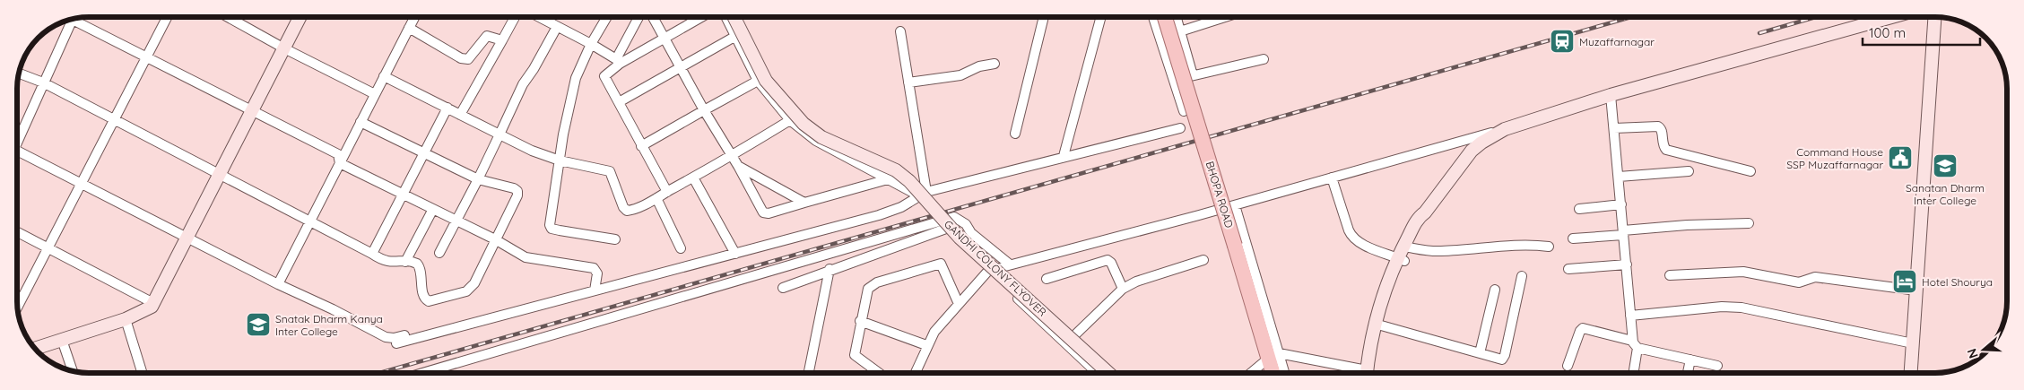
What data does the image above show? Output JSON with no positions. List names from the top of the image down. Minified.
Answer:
{"streets":{"main road":["BHOPA ROAD"],"street":["GANDHI COLONY FLYOVER"]},"places":{"station":["Muzaffarnagar"],"public building":["Command House SSP Muzaffarnagar"],"school or university":["Sanatan Dharm Inter College","Snatak Dharm Kanya Inter College"],"hotel":["Hotel Shourya"]},"scale_bar":"100 m","north":"left"}
